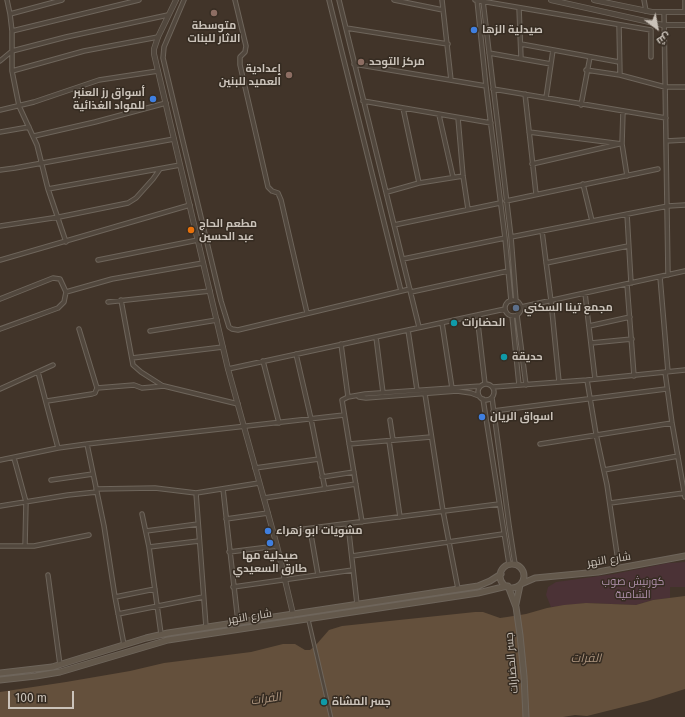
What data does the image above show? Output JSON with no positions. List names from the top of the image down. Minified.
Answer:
{"streets":{"main road":["شارع النهر","جسر الحضارات"]},"water":["الفرات"],"parks":["كورنيش صوب الشامية"],"places":["متوسطة الاثار للبنات","صيدلية الزها","مركز التوحد","إعدادية العميد للبنين","أسواق رز العنبر للمواد الغذائية","مطعم الحاج عبد الحسين","مجمع تينا السكني","الحضارات","حديقة","اسواق الريان","مشويات ابو زهراء","صيدلية مها طارق السعيدي","جسر المشاة"],"scale_bar":"100 m","north":"bottom right"}
